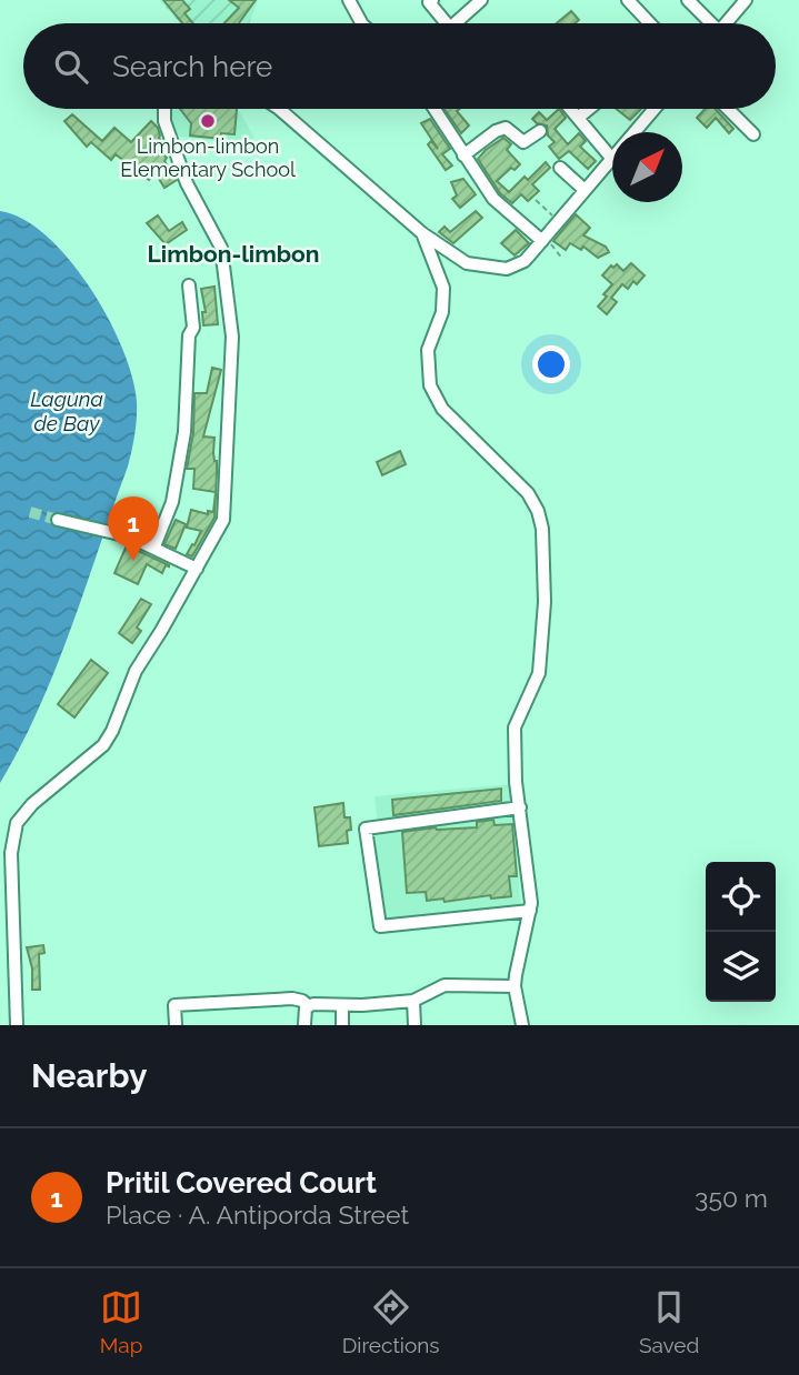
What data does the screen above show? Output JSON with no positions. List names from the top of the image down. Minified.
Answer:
{"districts":["Limbon-limbon"],"water":["Laguna de Bay"],"places":["Limbon-limbon Elementary School"],"north":"top right","page":{"search":"Search here","pins":"1","heading":"Nearby","list":[{"mark":"1","name":"Pritil Covered Court","note":"Place · A. Antiporda Street","value":"350 m"}],"nav":["Map","Directions","Saved"]}}
